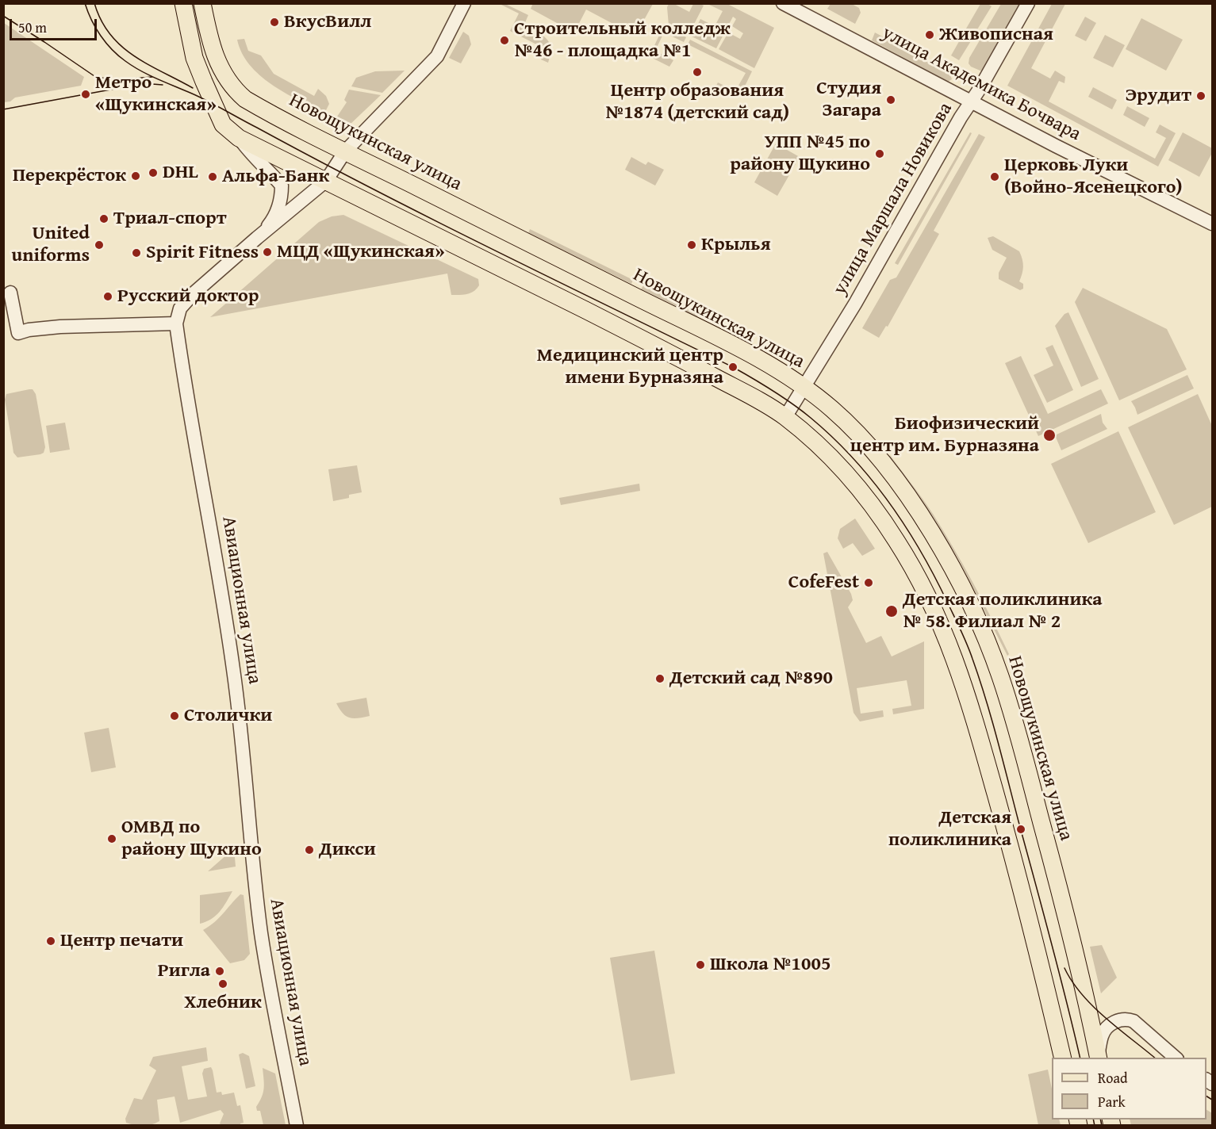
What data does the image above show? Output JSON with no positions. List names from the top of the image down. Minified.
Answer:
{"streets":{"main road":["Новощукинская улица"],"street":["улица Академика Бочвара","улица Маршала Новикова","Авиационная улица"]},"crossings":[["улица Академика Бочвара","улица Маршала Новикова"],["Новощукинская улица","улица Маршала Новикова"]],"places":["ВкусВилл","Живописная","Строительный колледж №46 - площадка №1","Центр образования №1874 (детский сад)","Метро «Щукинская»","Эрудит","Студия Загара","УПП №45 по району Щукино","DHL","Перекрёсток","Альфа-Банк","Церковь Луки (Войно-Ясенецкого)","Триал-спорт","United uniforms","Крылья","МЦД «Щукинская»","Spirit Fitness","Русский доктор","Медицинский центр имени Бурназяна","Биофизический центр им. Бурназяна","CofeFest","Детская поликлиника № 58. Филиал № 2","Детский сад №890","Столички","Детская поликлиника","ОМВД по району Щукино","Дикси","Центр печати","Школа №1005","Ригла","Хлебник"],"legend":["Road","Park"],"scale_bar":"50 m"}
